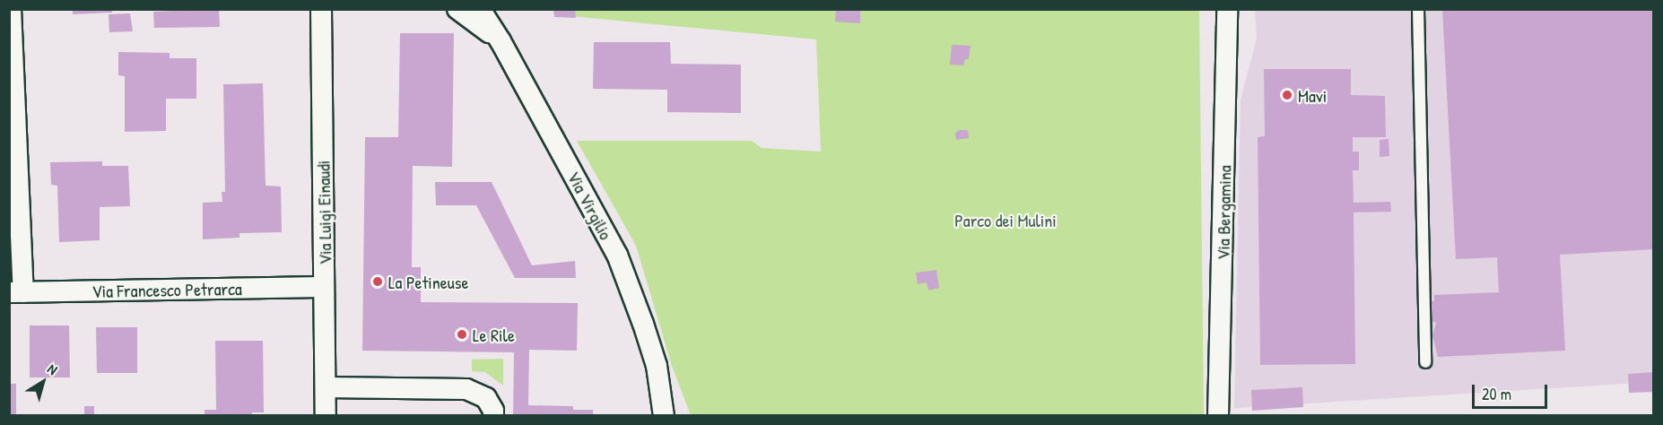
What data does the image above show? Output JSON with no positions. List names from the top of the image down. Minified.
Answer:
{"streets":{"street":["Via Virgilio","Via Luigi Einaudi","Via Bergamina","Via Francesco Petrarca"]},"crossings":[["Via Luigi Einaudi","Via Francesco Petrarca"]],"parks":["Parco dei Mulini"],"places":["Mavi","La Petineuse","Le Rile"],"scale_bar":"20 m","north":"top right"}
